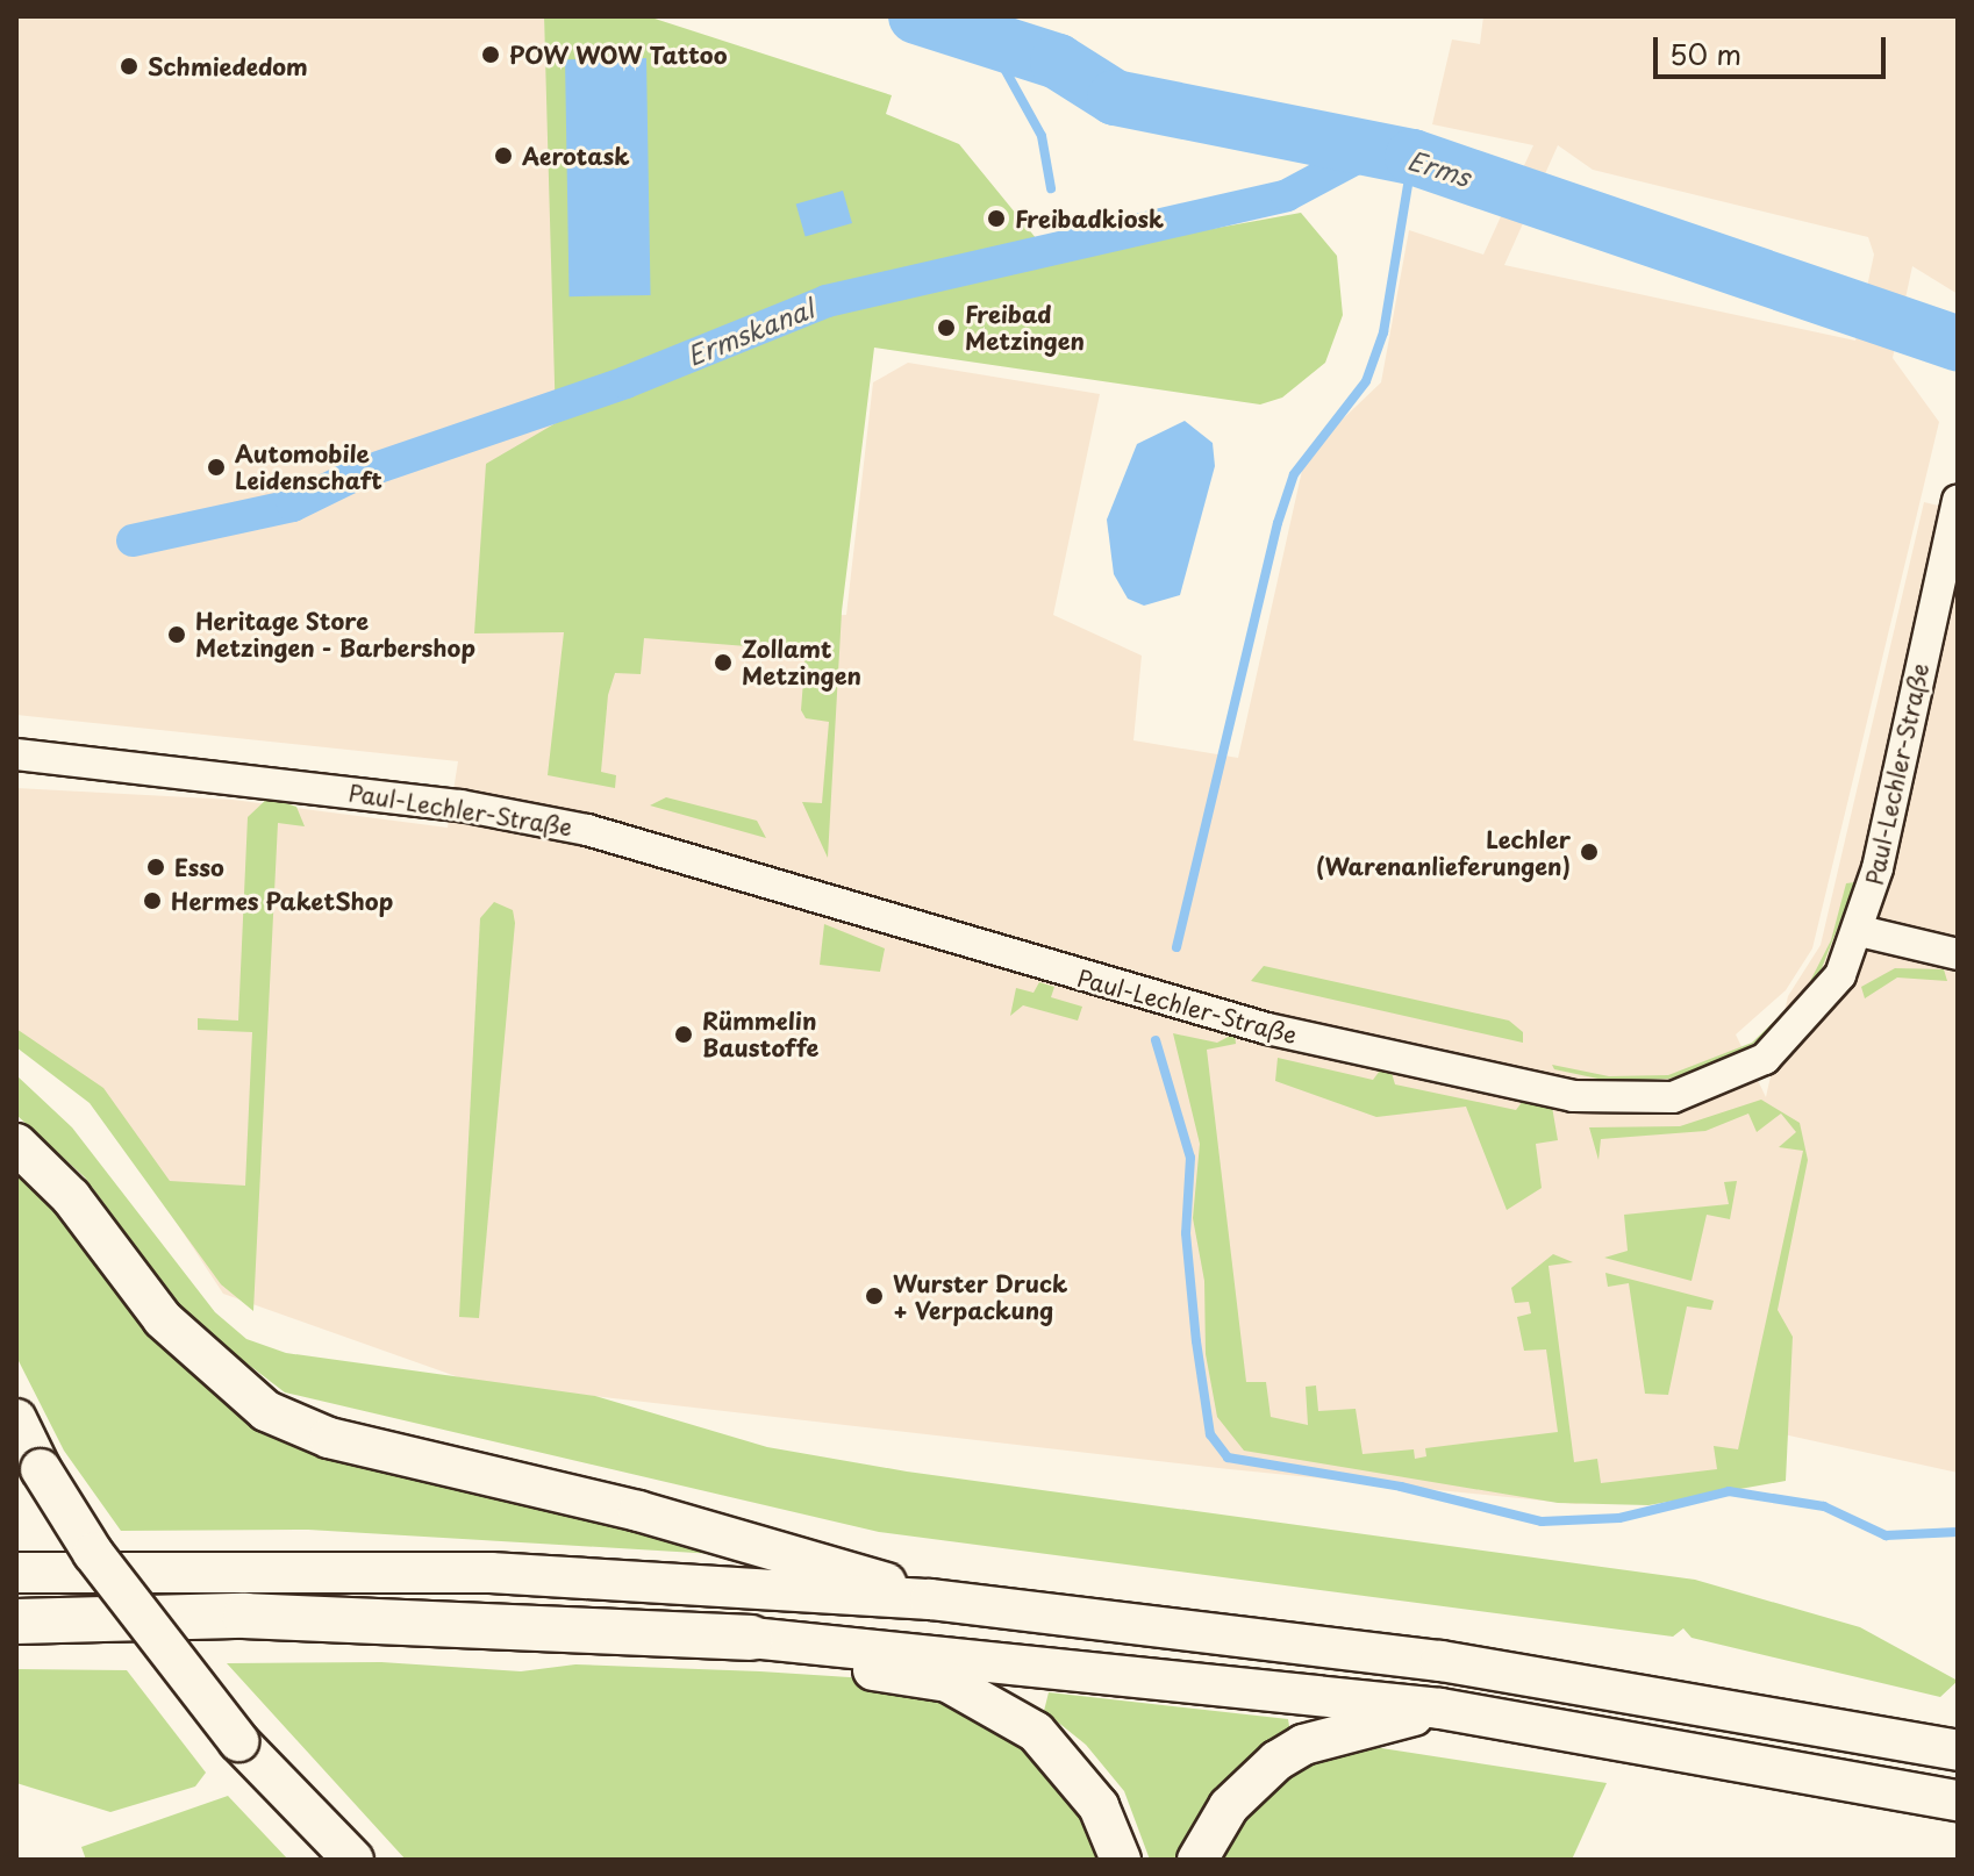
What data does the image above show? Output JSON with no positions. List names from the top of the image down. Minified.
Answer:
{"streets":{"street":["Paul-Lechler-Straße"]},"water":["Erms","Ermskanal"],"places":["POW WOW Tattoo","Schmiededom","Aerotask","Freibadkiosk","Freibad Metzingen","Automobile Leidenschaft","Heritage Store Metzingen - Barbershop","Zollamt Metzingen","Lechler (Warenanlieferungen)","Esso","Hermes PaketShop","Rümmelin Baustoffe","Wurster Druck + Verpackung"],"scale_bar":"50 m"}
